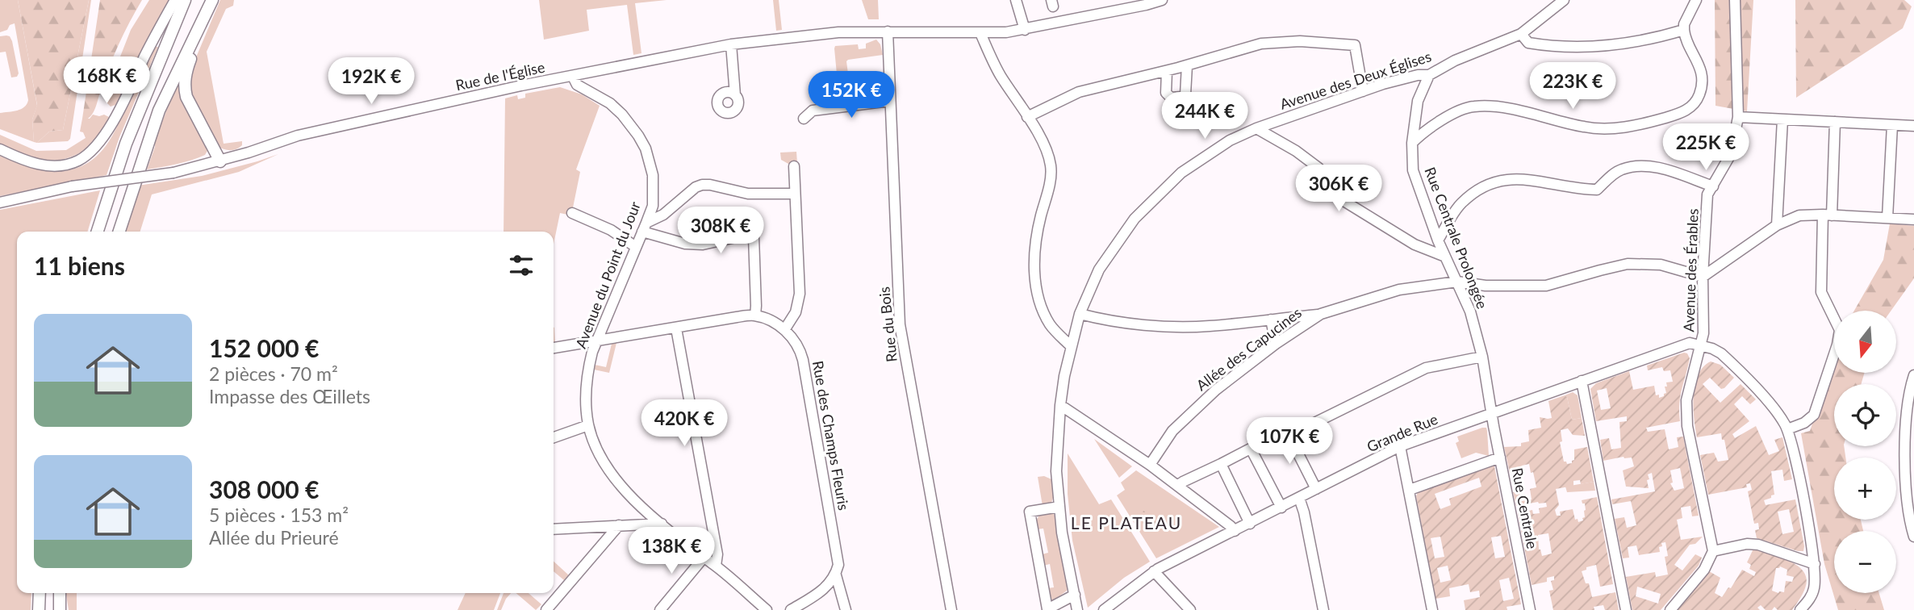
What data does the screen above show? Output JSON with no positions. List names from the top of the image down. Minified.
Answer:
{"streets":{"street":["Rue de l'Église","Avenue des Deux Églises","Rue Centrale Prolongée","Avenue des Érables","Avenue du Point du Jour","Rue du Bois","Allée des Capucines","Grande Rue","Rue des Champs Fleuris","Rue Centrale"]},"crossings":[["Rue de l'Église","Avenue du Point du Jour"],["Rue de l'Église","Rue du Bois"],["Avenue des Deux Églises","Rue Centrale Prolongée"],["Rue Centrale Prolongée","Allée des Capucines"],["Rue Centrale Prolongée","Grande Rue"],["Rue Centrale Prolongée","Rue Centrale"],["Avenue des Érables","Allée des Capucines"],["Avenue des Érables","Grande Rue"],["Grande Rue","Rue Centrale"]],"districts":["LE PLATEAU"],"north":"bottom","page":{"price":["168K €","192K €","223K €","152K €","244K €","225K €","306K €","308K €","420K €","107K €","138K €"],"heading":"11 biens","list":[{"name":"152 000 €","note":"2 pièces · 70 m² · Impasse des Œillets"},{"name":"308 000 €","note":"5 pièces · 153 m² · Allée du Prieuré"}],"map_buttons":["+","−"]}}
